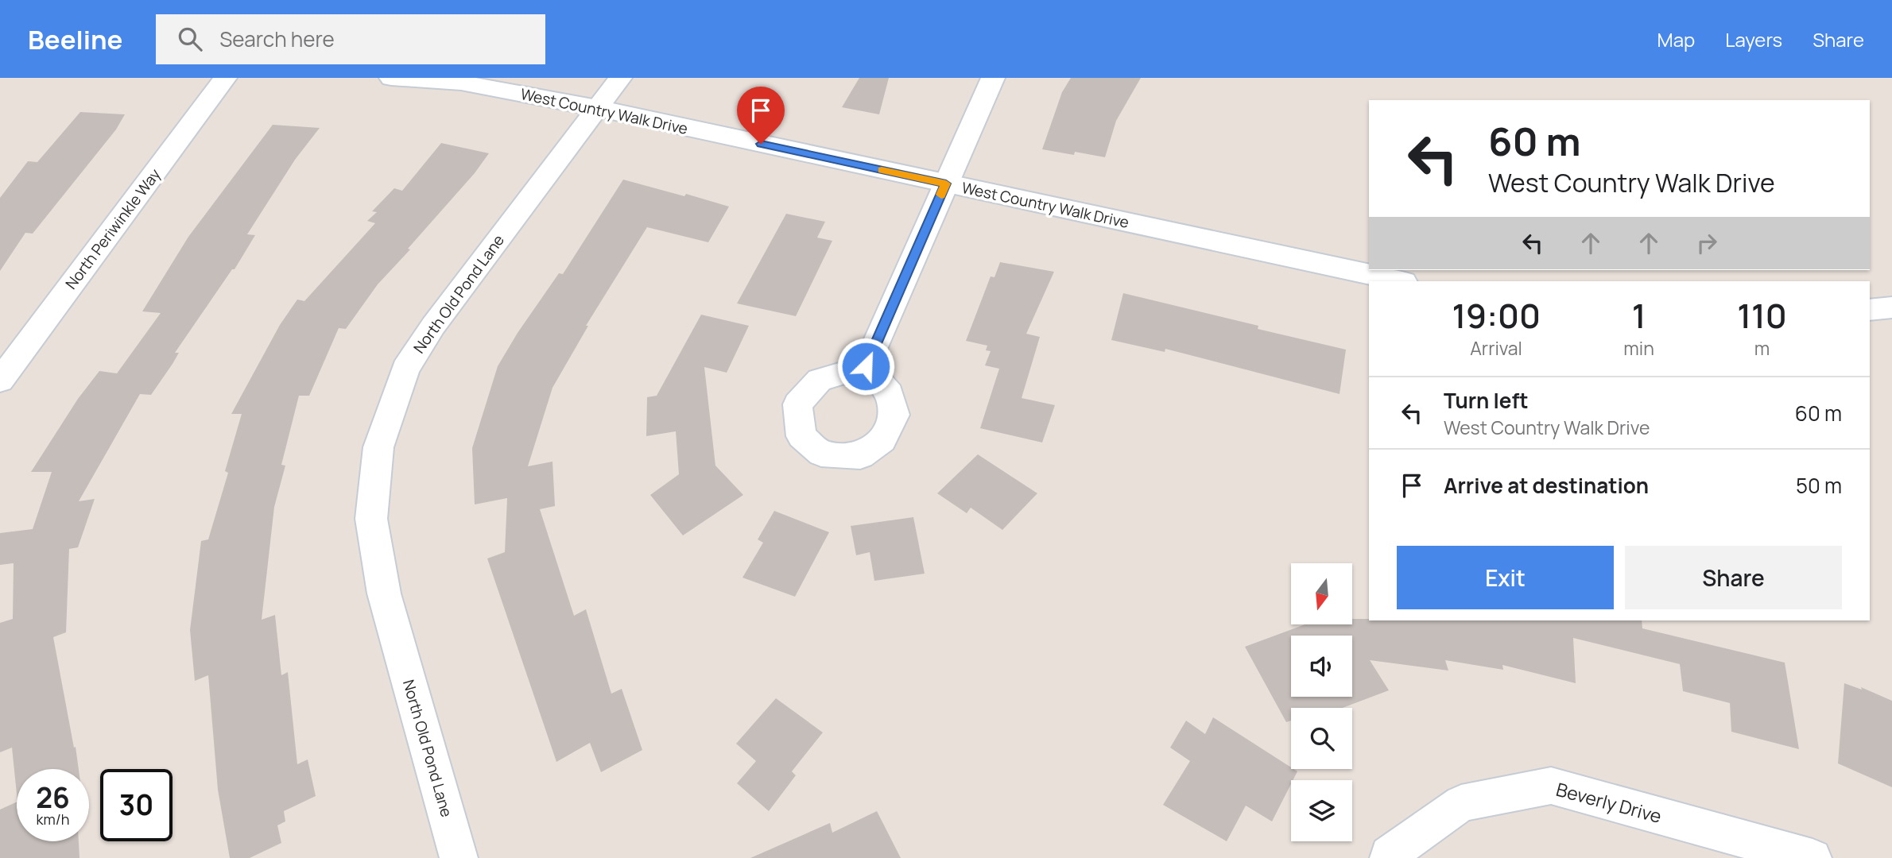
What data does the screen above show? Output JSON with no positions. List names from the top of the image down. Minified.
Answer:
{"streets":{"street":["West Country Walk Drive","North Periwinkle Way","North Old Pond Lane","Beverly Drive"]},"crossings":[["West Country Walk Drive","North Old Pond Lane"]],"north":"bottom","page":{"header":"Beeline","search":"Search here","nav":["Map","Layers","Share"],"turn":["60 m","West Country Walk Drive"],"eta":["19:00","Arrival","1","min","110","m"],"list":[{"name":"Turn left","note":"West Country Walk Drive","value":"60 m"},{"name":"Arrive at destination","value":"50 m"}],"buttons":["Exit","Share"],"speed":"26 km/h","limit":"30"}}
